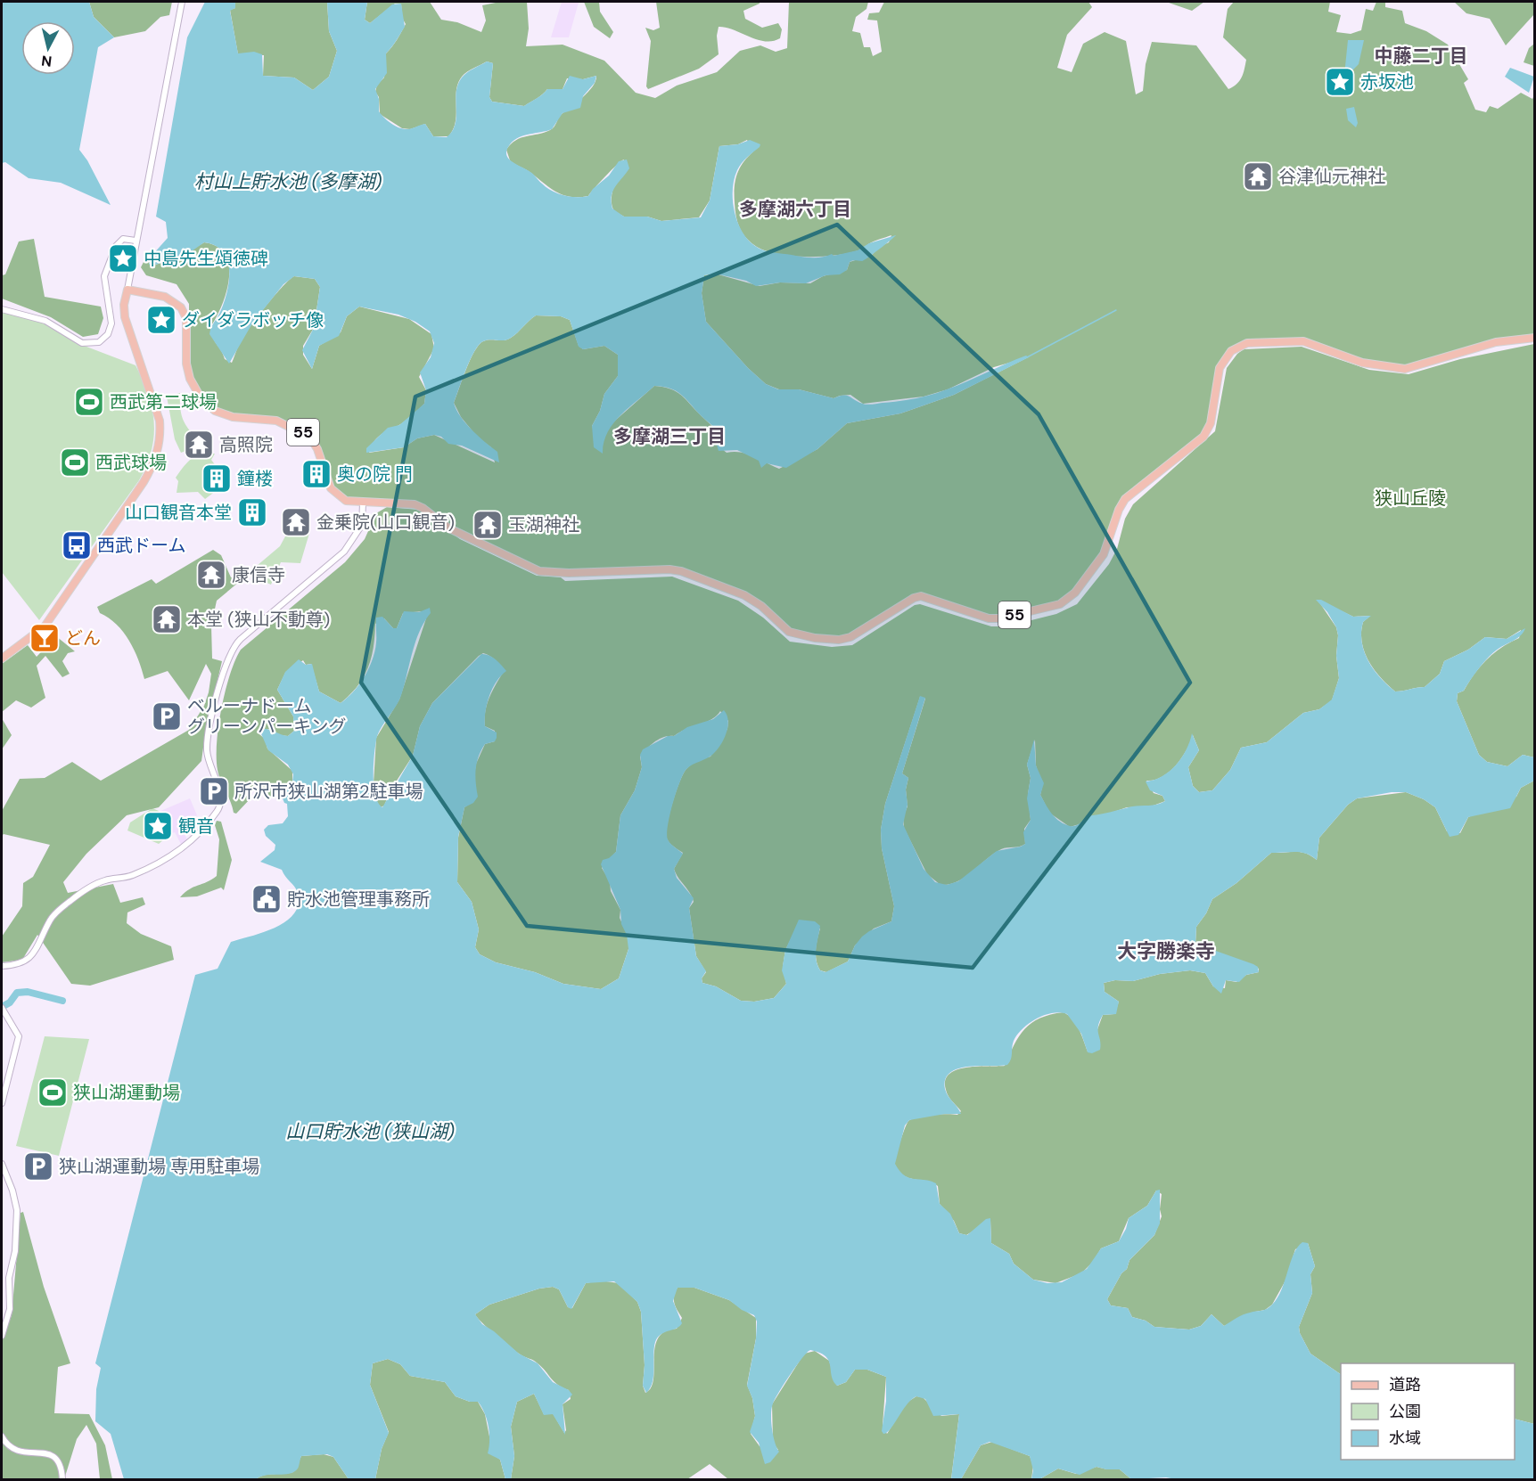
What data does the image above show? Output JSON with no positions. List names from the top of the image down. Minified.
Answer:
{"streets":{"main road":["55"]},"districts":["中藤二丁目","多摩湖六丁目","多摩湖三丁目","大字勝楽寺"],"water":["村山上貯水池 (多摩湖)","山口貯水池 (狭山湖)"],"parks":["狭山丘陵"],"places":{"place":["赤坂池","中島先生頌徳碑","ダイダラボッチ像","観音"],"temple":["谷津仙元神社","高照院","金乗院(山口観音)","玉湖神社","康信寺","本堂 (狭山不動尊)"],"sports":["西武第二球場","西武球場","狭山湖運動場"],"building":["奥の院 門","鐘楼","山口観音本堂"],"bus stop":["西武ドーム"],"bar":["どん"],"parking":["ベルーナドーム グリーンパーキング","所沢市狭山湖第2駐車場","狭山湖運動場 専用駐車場"],"public building":["貯水池管理事務所"]},"legend":["道路","公園","水域"],"north":"bottom"}
